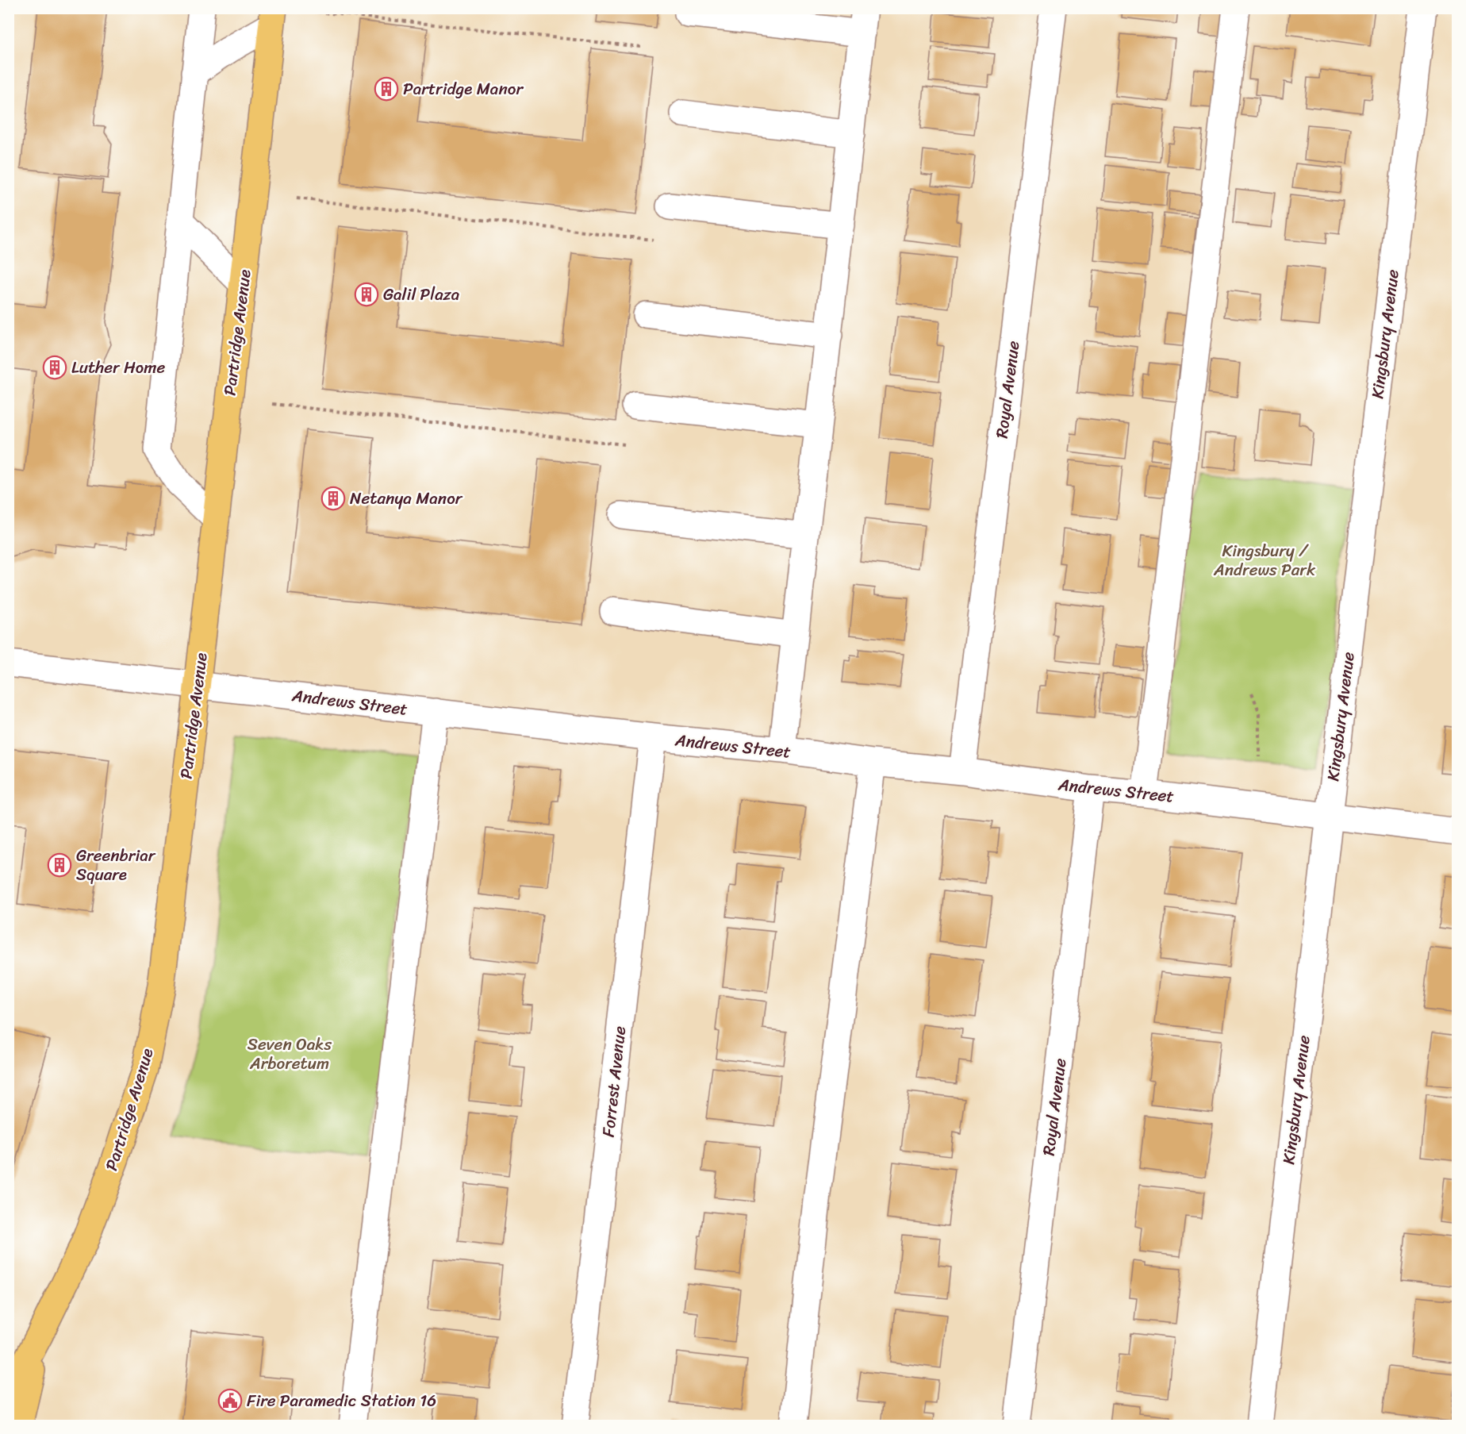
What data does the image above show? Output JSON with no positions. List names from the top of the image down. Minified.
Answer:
{"streets":{"main road":["Partridge Avenue"],"street":["Kingsbury Avenue","Royal Avenue","Andrews Street","Forrest Avenue"]},"crossings":[["Partridge Avenue","Andrews Street"],["Kingsbury Avenue","Andrews Street"],["Royal Avenue","Andrews Street"],["Andrews Street","Forrest Avenue"]],"parks":["Kingsbury / Andrews Park","Seven Oaks Arboretum"],"places":{"building":["Partridge Manor","Galil Plaza","Luther Home","Netanya Manor","Greenbriar Square"],"public building":["Fire Paramedic Station 16"]}}
